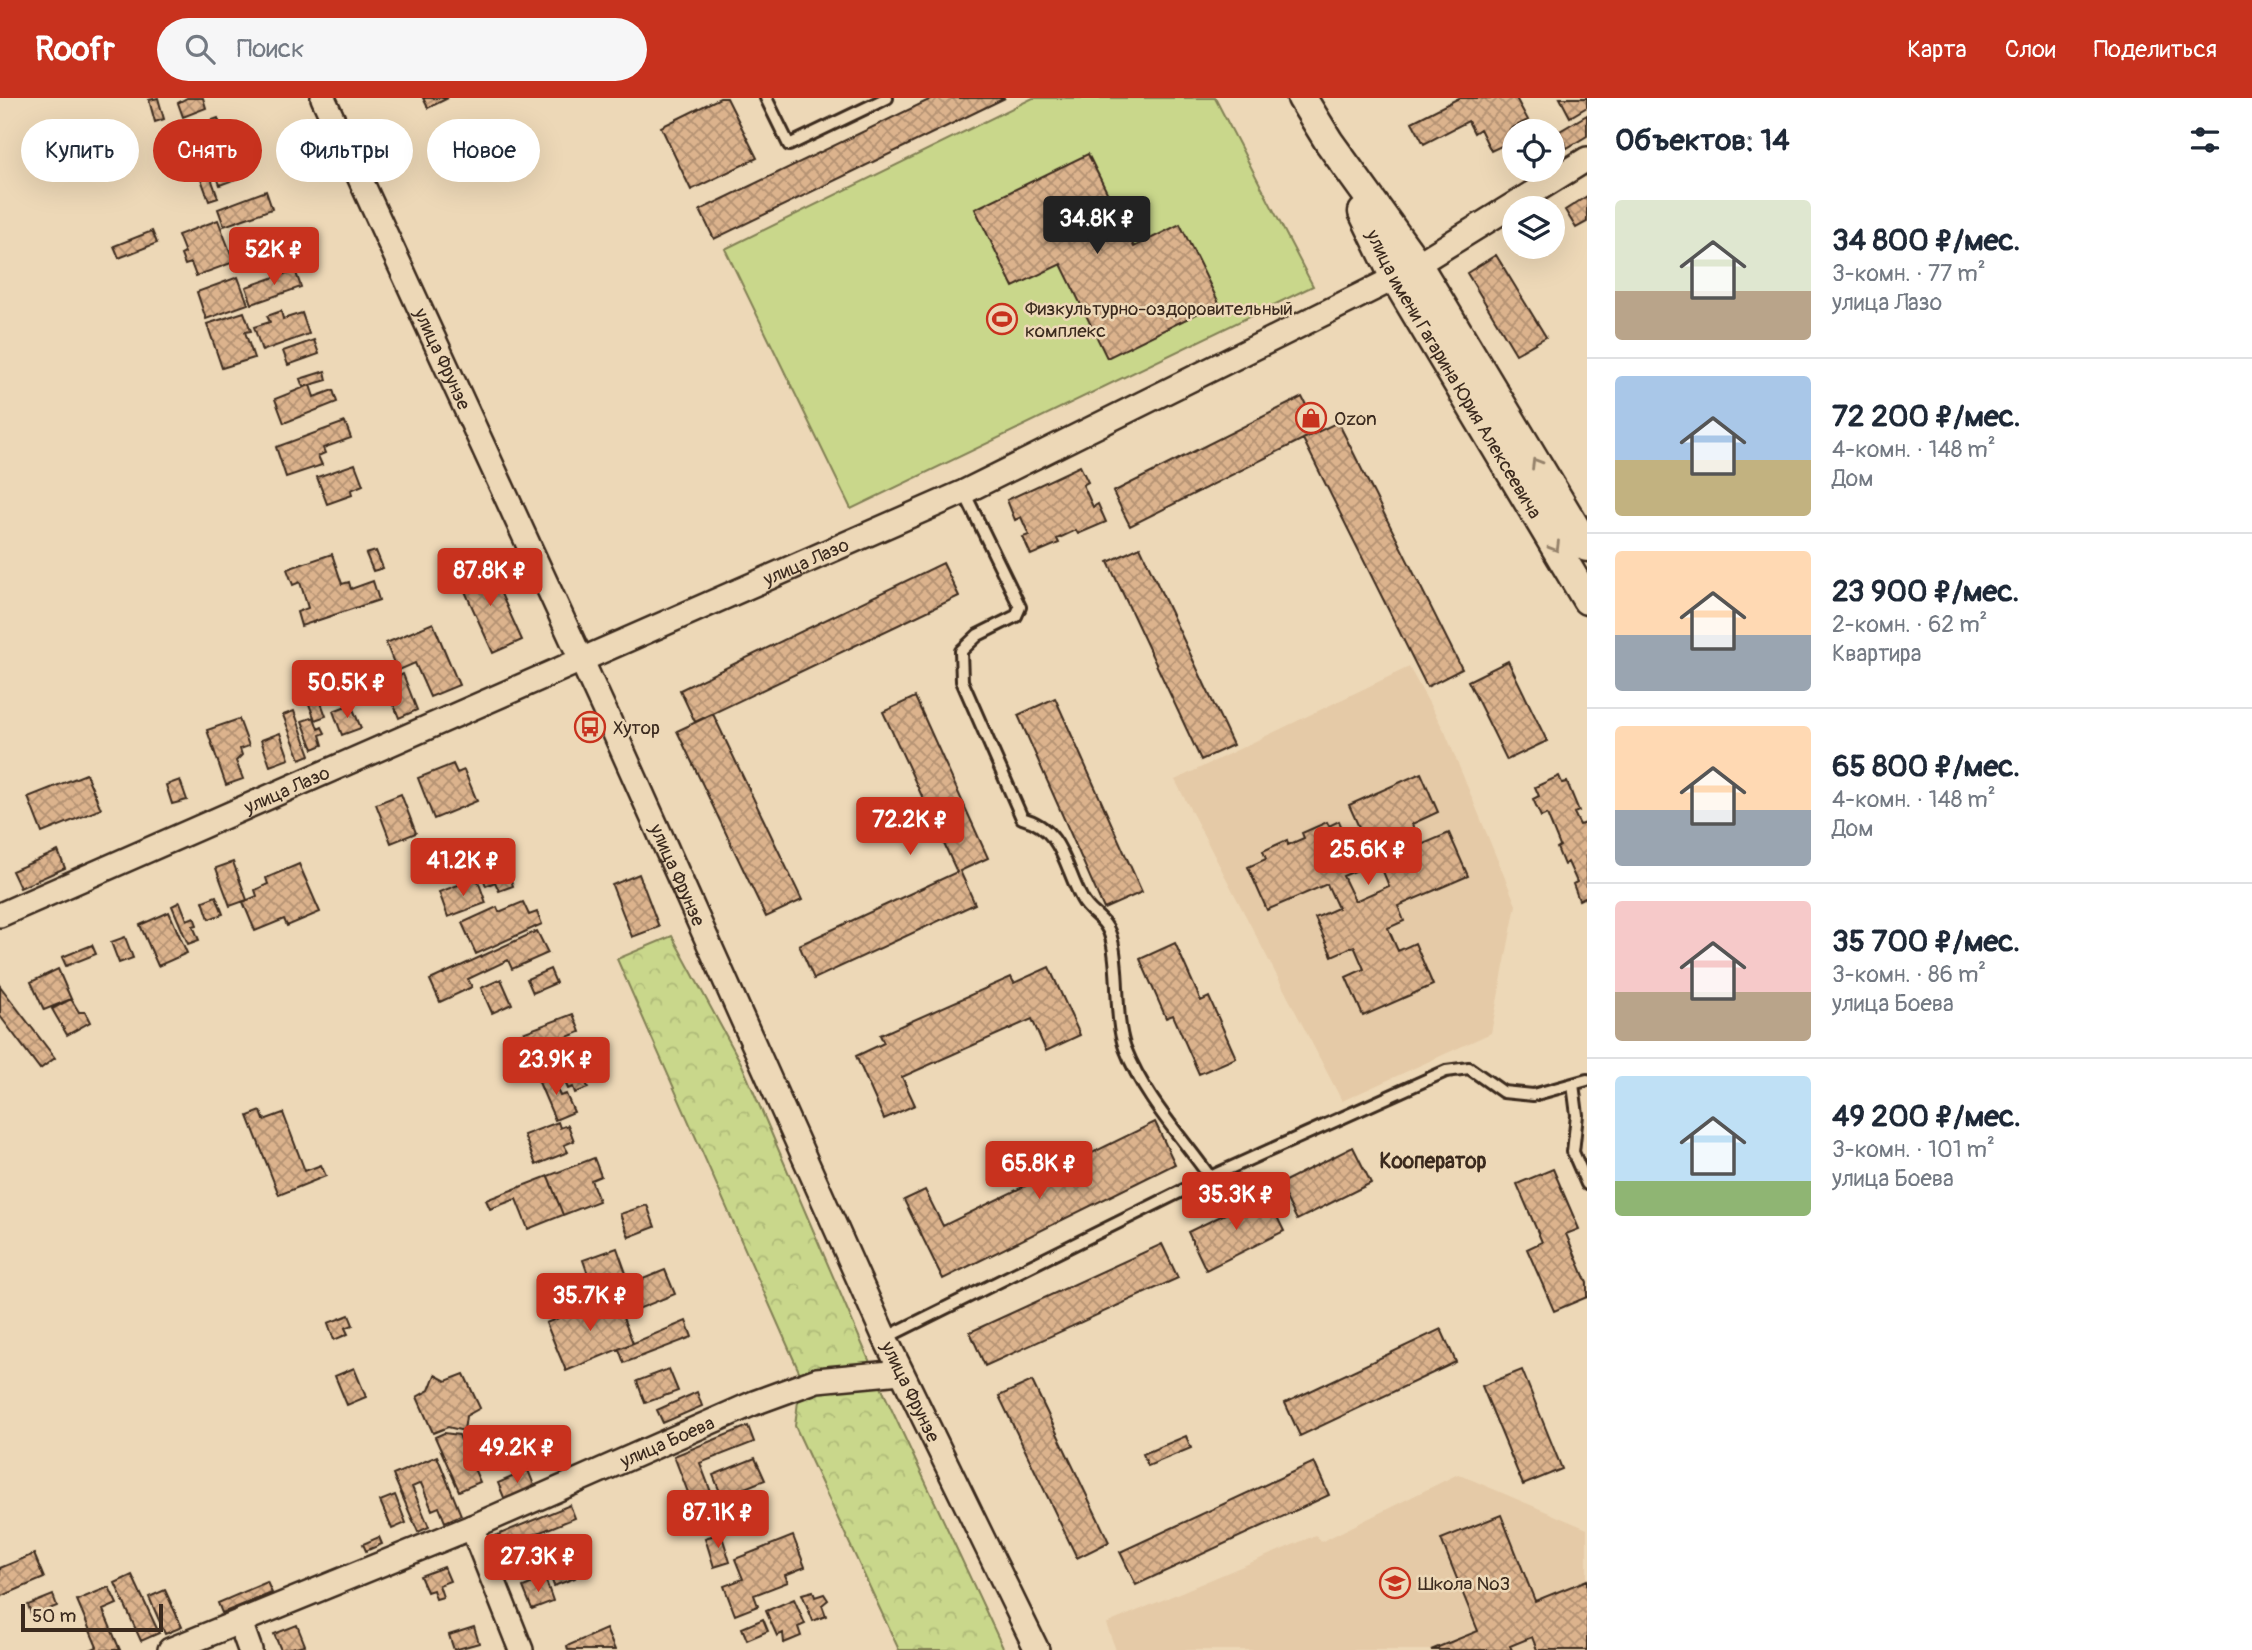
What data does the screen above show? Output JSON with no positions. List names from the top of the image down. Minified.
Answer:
{"streets":{"street":["улица Фрунзе","улица имени Гагарина Юрия Алексеевича","улица Лазо","улица Боева"]},"crossings":[["улица Фрунзе","улица Лазо"],["улица Фрунзе","улица Боева"],["улица имени Гагарина Юрия Алексеевича","улица Лазо"]],"districts":["Кооператор"],"places":{"sports":["Физкультурно-оздоровительный комплекс"],"shop":["Ozon"],"bus stop":["Хутор"],"school or university":["Школа №3"]},"scale_bar":"50 m","page":{"header":"Roofr","search":"Поиск","nav":["Карта","Слои","Поделиться"],"heading":"Объектов: 14","chip":["Купить","Снять","Фильтры","Новое"],"list":[{"name":"34 800 ₽/мес.","note":"3-комн. · 77 m² · улица Лазо"},{"name":"72 200 ₽/мес.","note":"4-комн. · 148 m² · Дом"},{"name":"23 900 ₽/мес.","note":"2-комн. · 62 m² · Квартира"},{"name":"65 800 ₽/мес.","note":"4-комн. · 148 m² · Дом"},{"name":"35 700 ₽/мес.","note":"3-комн. · 86 m² · улица Боева"},{"name":"49 200 ₽/мес.","note":"3-комн. · 101 m² · улица Боева"}],"price":["34.8K ₽","52K ₽","87.8K ₽","50.5K ₽","72.2K ₽","25.6K ₽","41.2K ₽","23.9K ₽","65.8K ₽","35.3K ₽","35.7K ₽","49.2K ₽","87.1K ₽","27.3K ₽"],"scale":"50 m"}}
